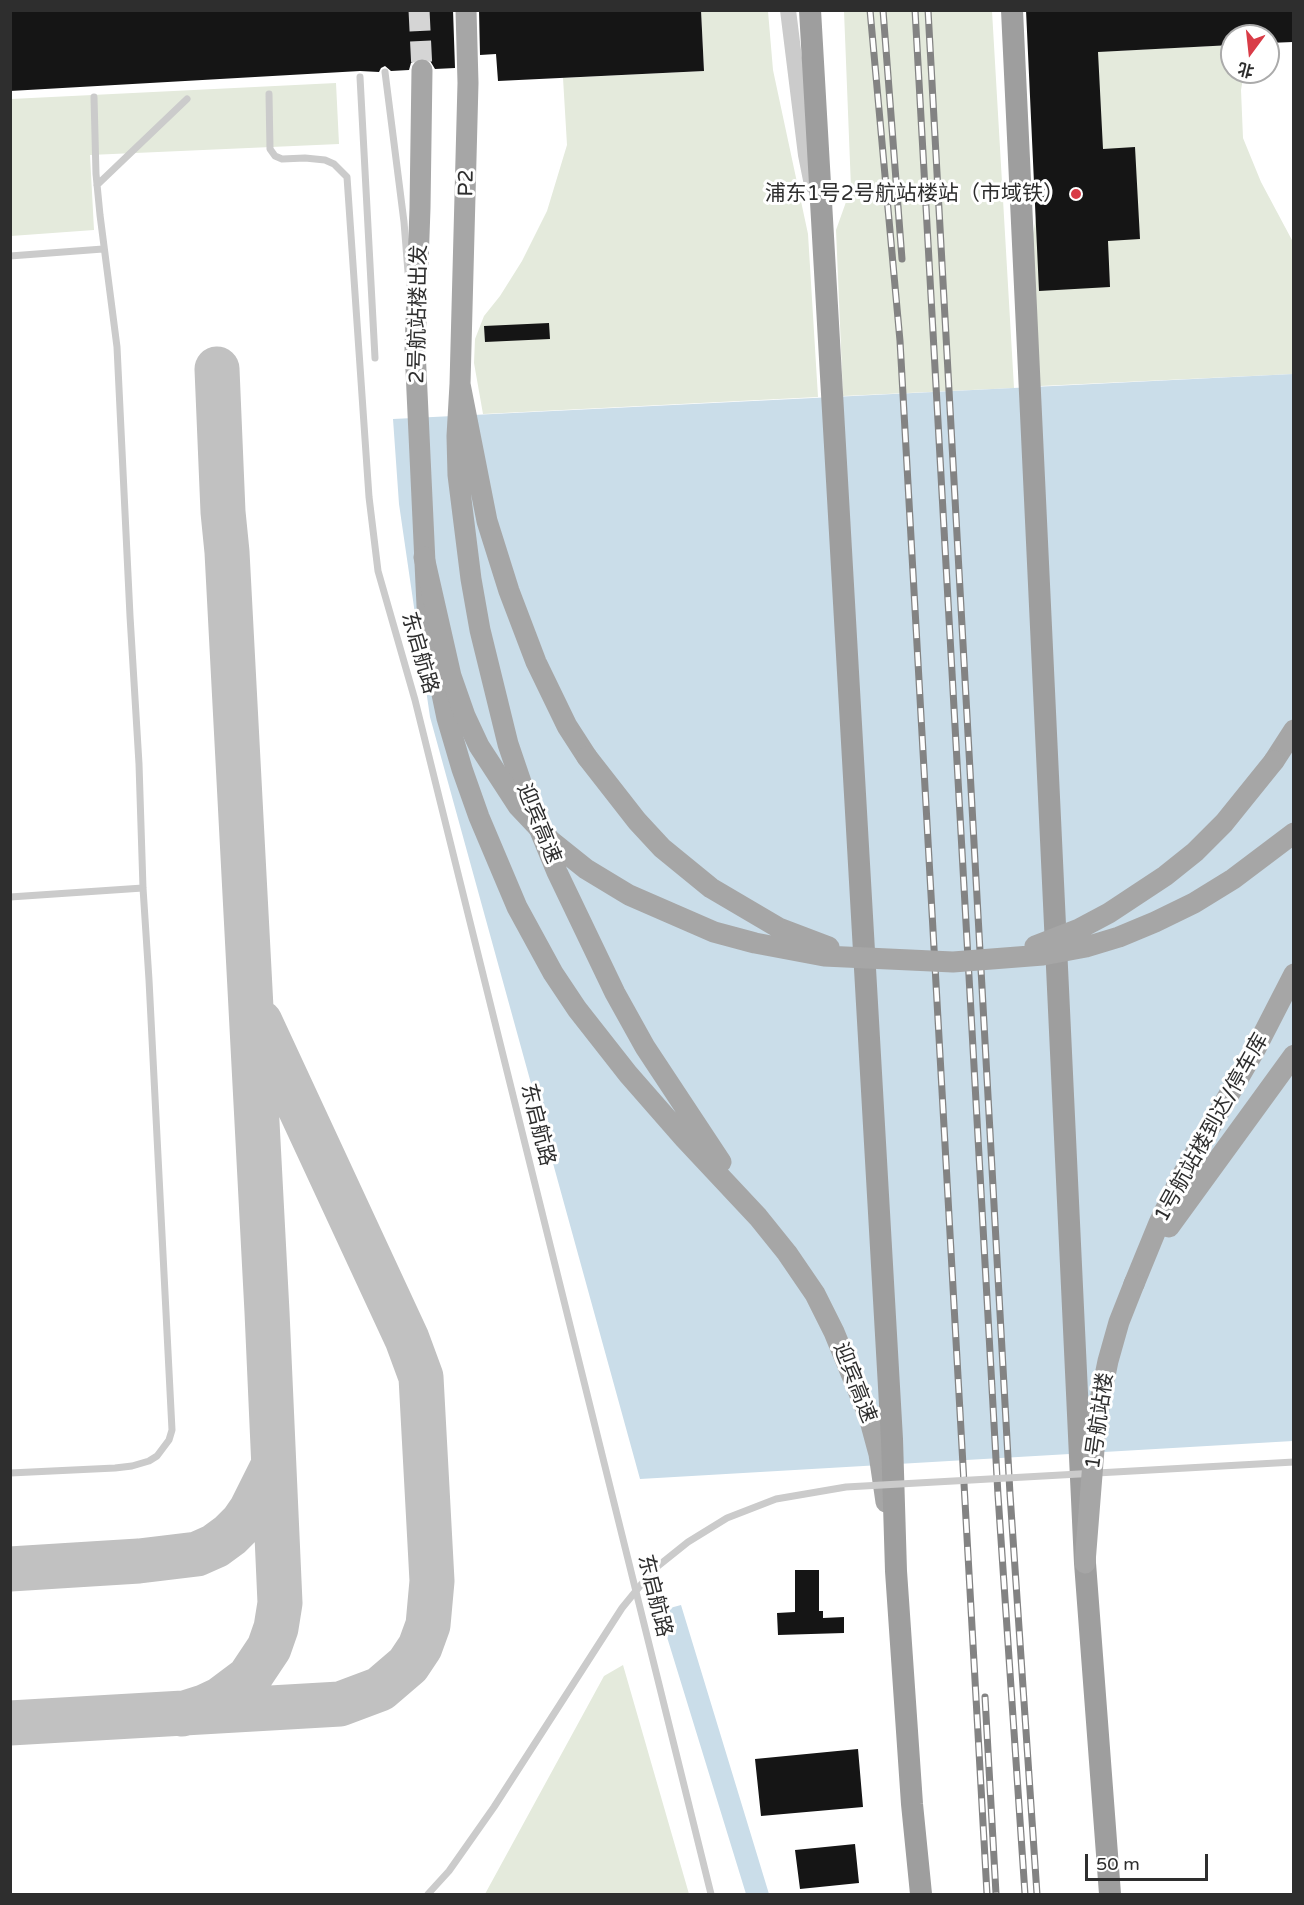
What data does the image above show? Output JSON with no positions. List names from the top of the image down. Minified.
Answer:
{"streets":{"main road":["P2","2号航站楼出发","迎宾高速","1号航站楼到达/停车库","1号航站楼"],"lane":["东启航路"]},"crossings":[["P2","迎宾高速"],["2号航站楼出发","迎宾高速"],["1号航站楼到达/停车库","1号航站楼"]],"places":["浦东1号2号航站楼站（市域铁）"],"scale_bar":"50 m","north":"bottom"}
